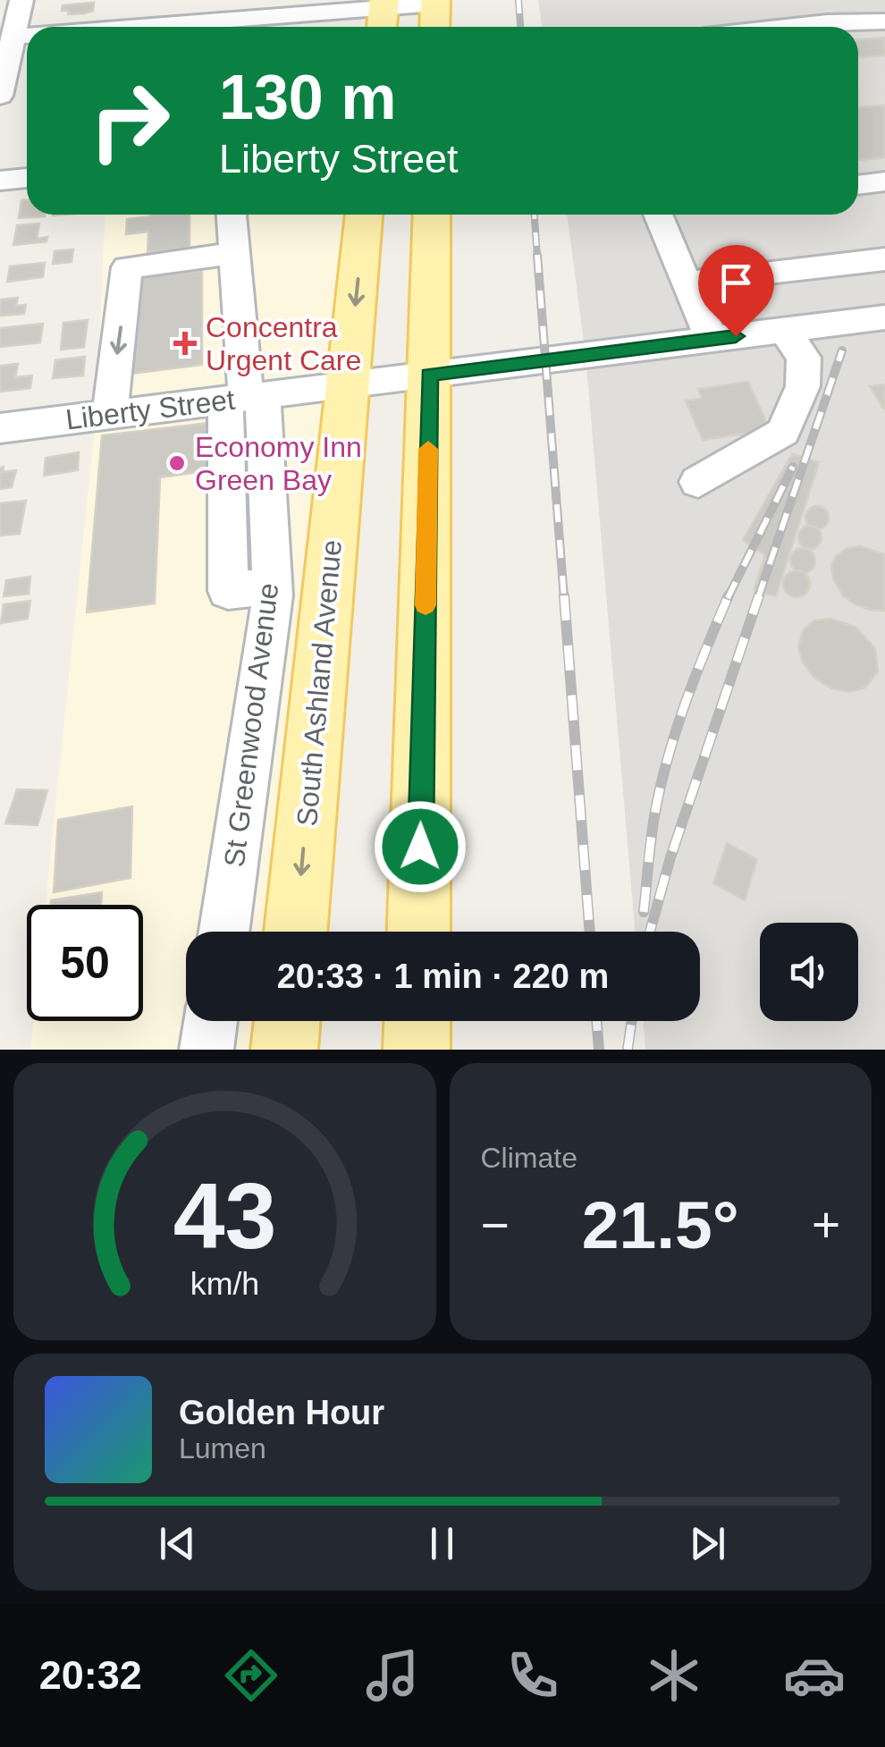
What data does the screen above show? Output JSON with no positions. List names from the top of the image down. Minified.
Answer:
{"streets":{"main road":["South Ashland Avenue"],"street":["Liberty Street","St Greenwood Avenue"]},"crossings":[["Liberty Street","South Ashland Avenue"],["Liberty Street","St Greenwood Avenue"]],"places":{"health":["Concentra Urgent Care"],"other":["Economy Inn Green Bay"]},"page":{"turn":["130 m","Liberty Street"],"limit":"50","trip":"20:33 · 1 min · 220 m","tile":"Climate","heat":["−","21.5°","+"],"song":["Golden Hour","Lumen"],"tabs":"20:32","gauge":["43","km/h"]}}
